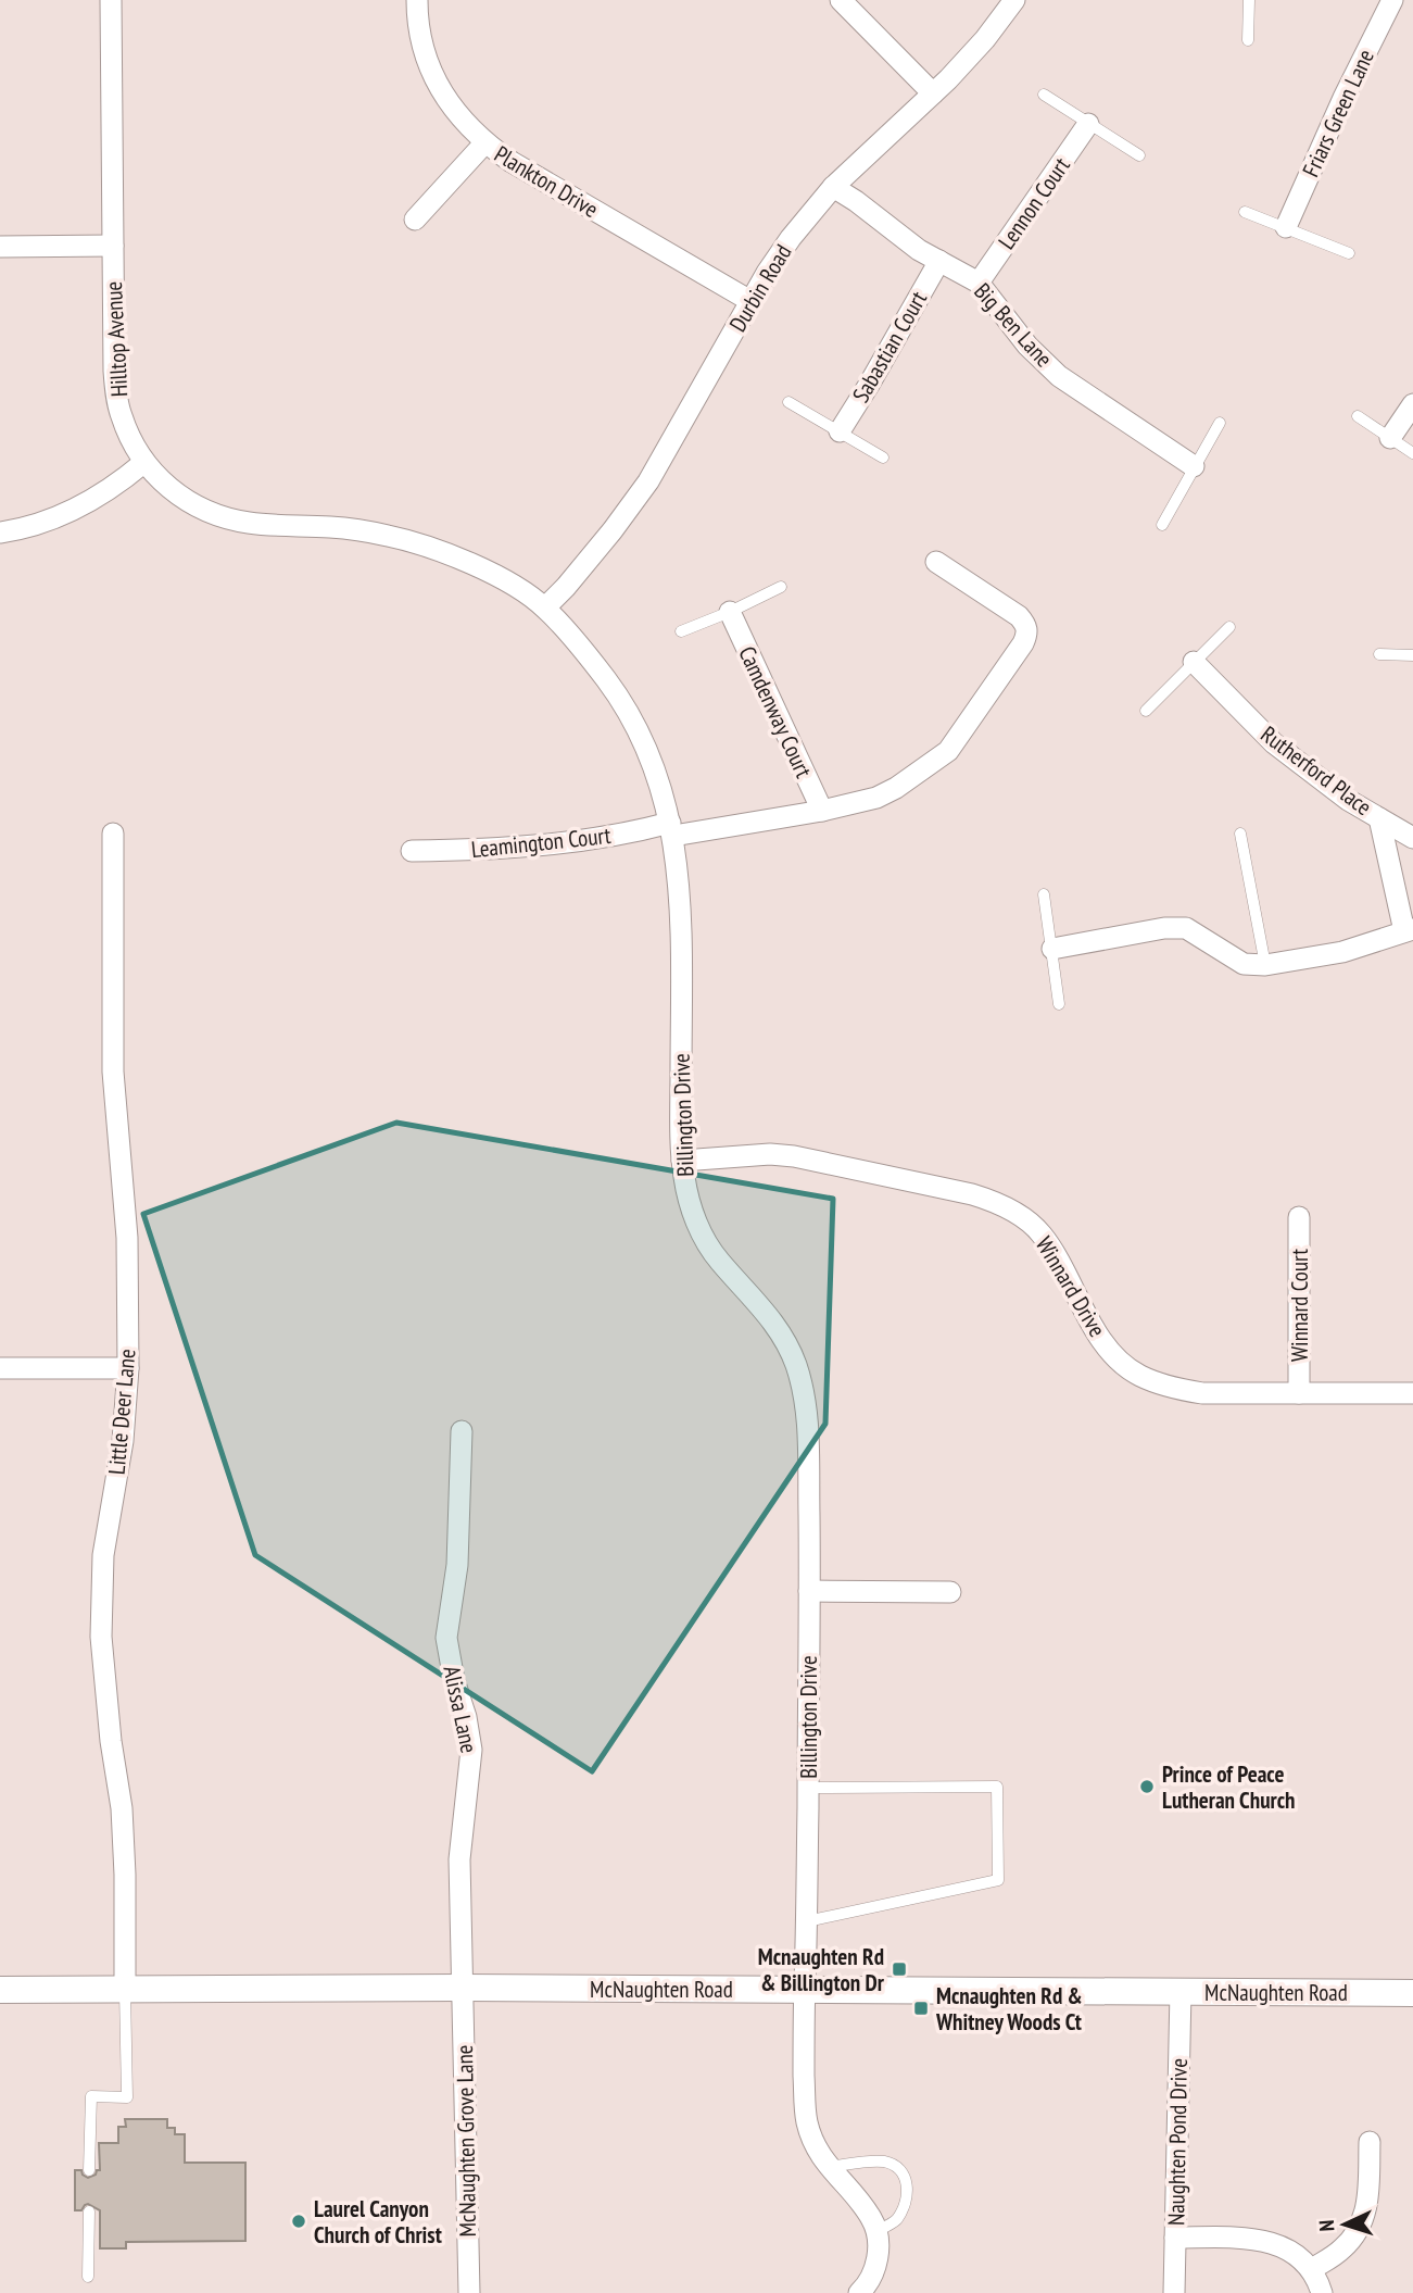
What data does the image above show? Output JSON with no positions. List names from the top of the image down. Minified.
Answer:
{"streets":{"street":["Friars Green Lane","Plankton Drive","Lennon Court","Durbin Road","Big Ben Lane","Hilltop Avenue","Sabastian Court","Camdenway Court","Rutherford Place","Leamington Court","Billington Drive","Winnard Drive","Winnard Court","Little Deer Lane","Alissa Lane","McNaughten Road","McNaughten Grove Lane","Naughten Pond Drive"]},"crossings":[["Plankton Drive","Durbin Road"],["Lennon Court","Big Ben Lane"],["Durbin Road","Big Ben Lane"],["Durbin Road","Hilltop Avenue"],["Durbin Road","Billington Drive"],["Big Ben Lane","Sabastian Court"],["Hilltop Avenue","Billington Drive"],["Camdenway Court","Leamington Court"],["Camdenway Court","Billington Drive"],["Leamington Court","Billington Drive"],["Billington Drive","Winnard Drive"],["Billington Drive","McNaughten Road"],["Winnard Drive","Winnard Court"],["Little Deer Lane","McNaughten Road"],["Alissa Lane","McNaughten Road"],["Alissa Lane","McNaughten Grove Lane"],["McNaughten Road","McNaughten Grove Lane"],["McNaughten Road","Naughten Pond Drive"]],"places":{"other":["Prince of Peace Lutheran Church","Laurel Canyon Church of Christ"],"transit":["Mcnaughten Rd & Billington Dr","Mcnaughten Rd & Whitney Woods Ct"]},"north":"left"}
